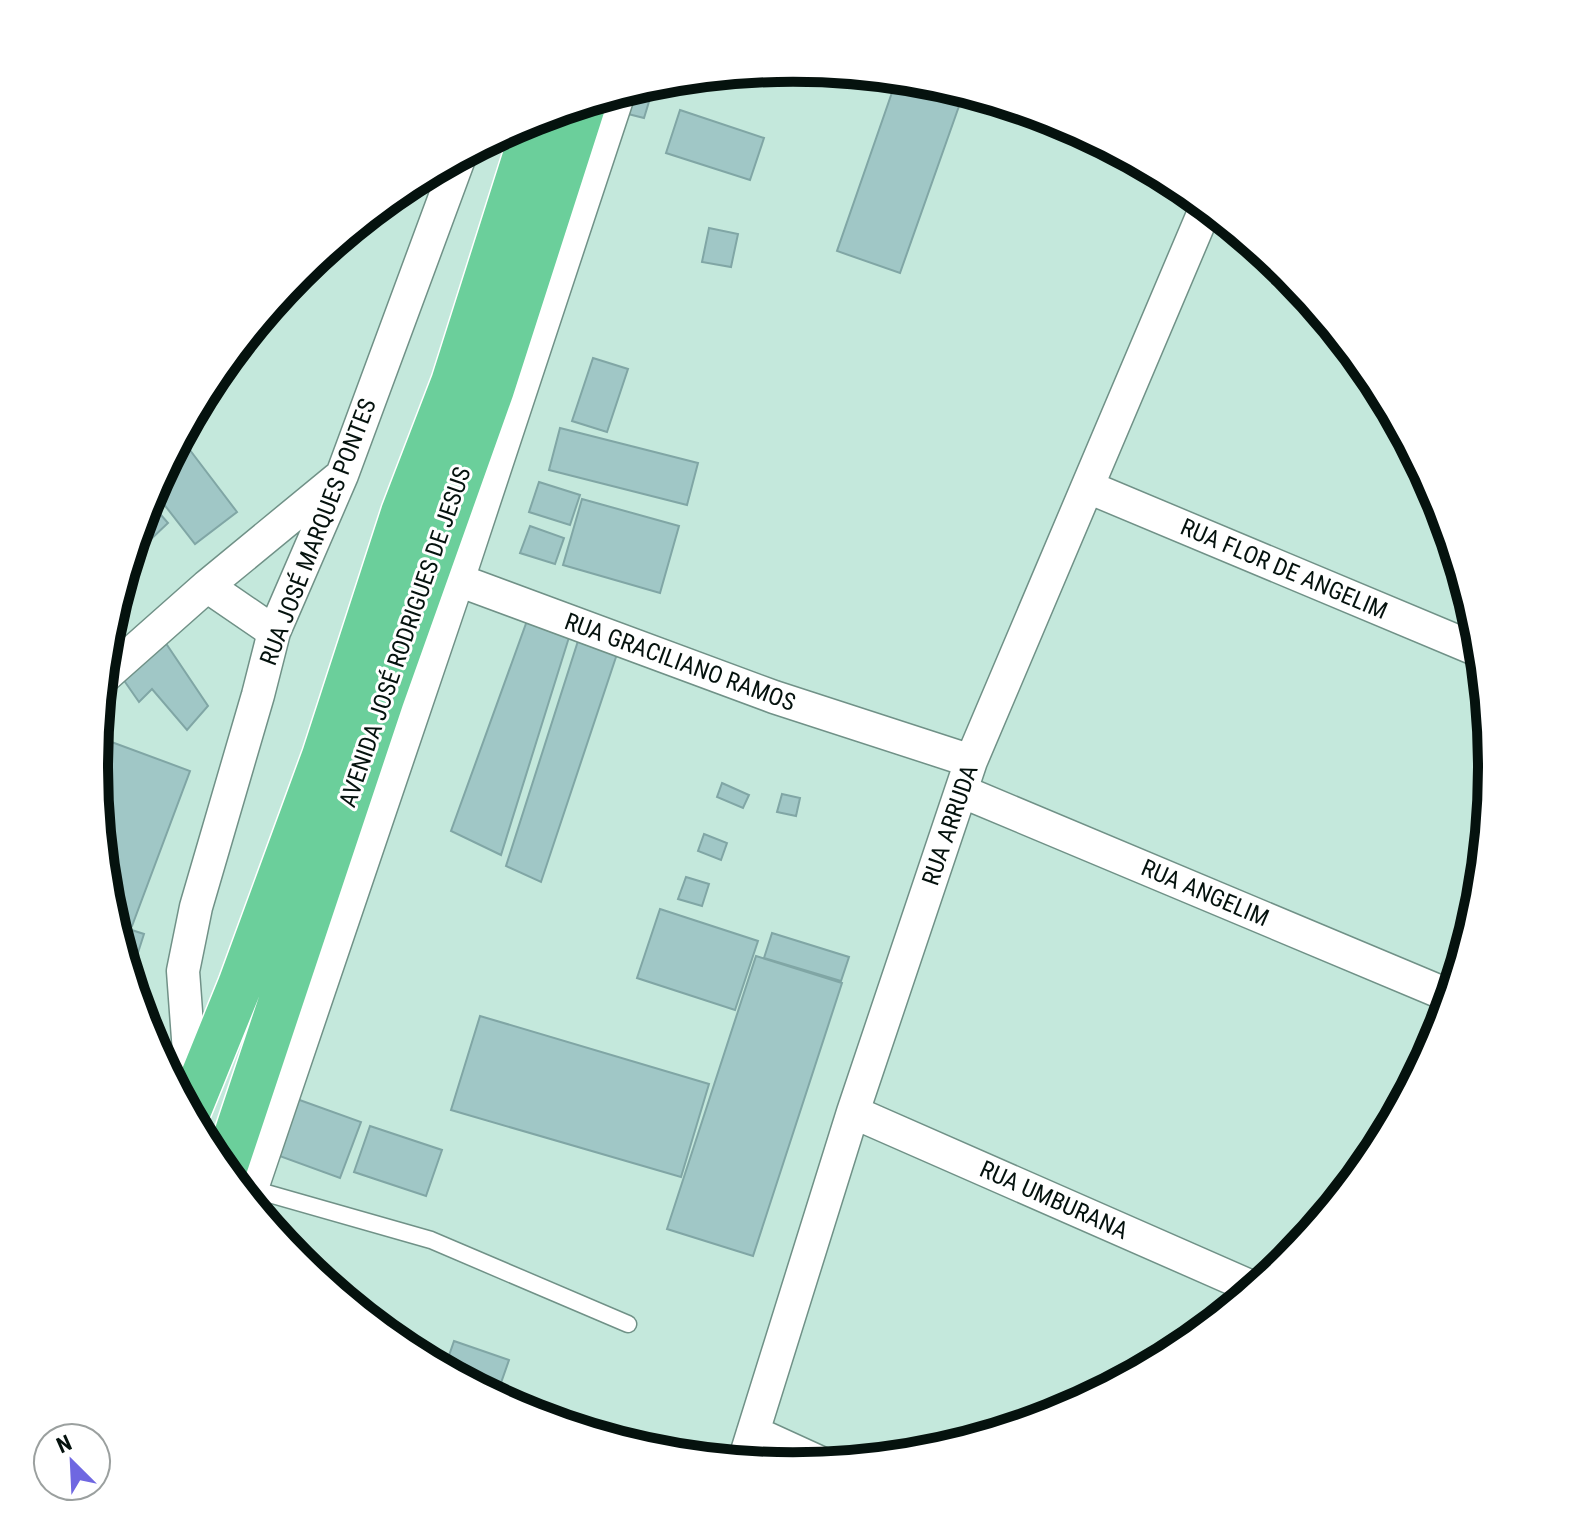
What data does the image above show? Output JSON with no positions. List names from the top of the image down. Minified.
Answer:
{"streets":{"main road":["AVENIDA JOSÉ RODRIGUES DE JESUS"],"street":["RUA JOSÉ MARQUES PONTES","RUA FLOR DE ANGELIM","RUA GRACILIANO RAMOS","RUA ARRUDA","RUA ANGELIM","RUA UMBURANA"]},"crossings":[["RUA FLOR DE ANGELIM","RUA ARRUDA"],["RUA GRACILIANO RAMOS","RUA ARRUDA"],["RUA GRACILIANO RAMOS","RUA ANGELIM"],["RUA ARRUDA","RUA ANGELIM"],["RUA ARRUDA","RUA UMBURANA"]],"north":"top left"}
